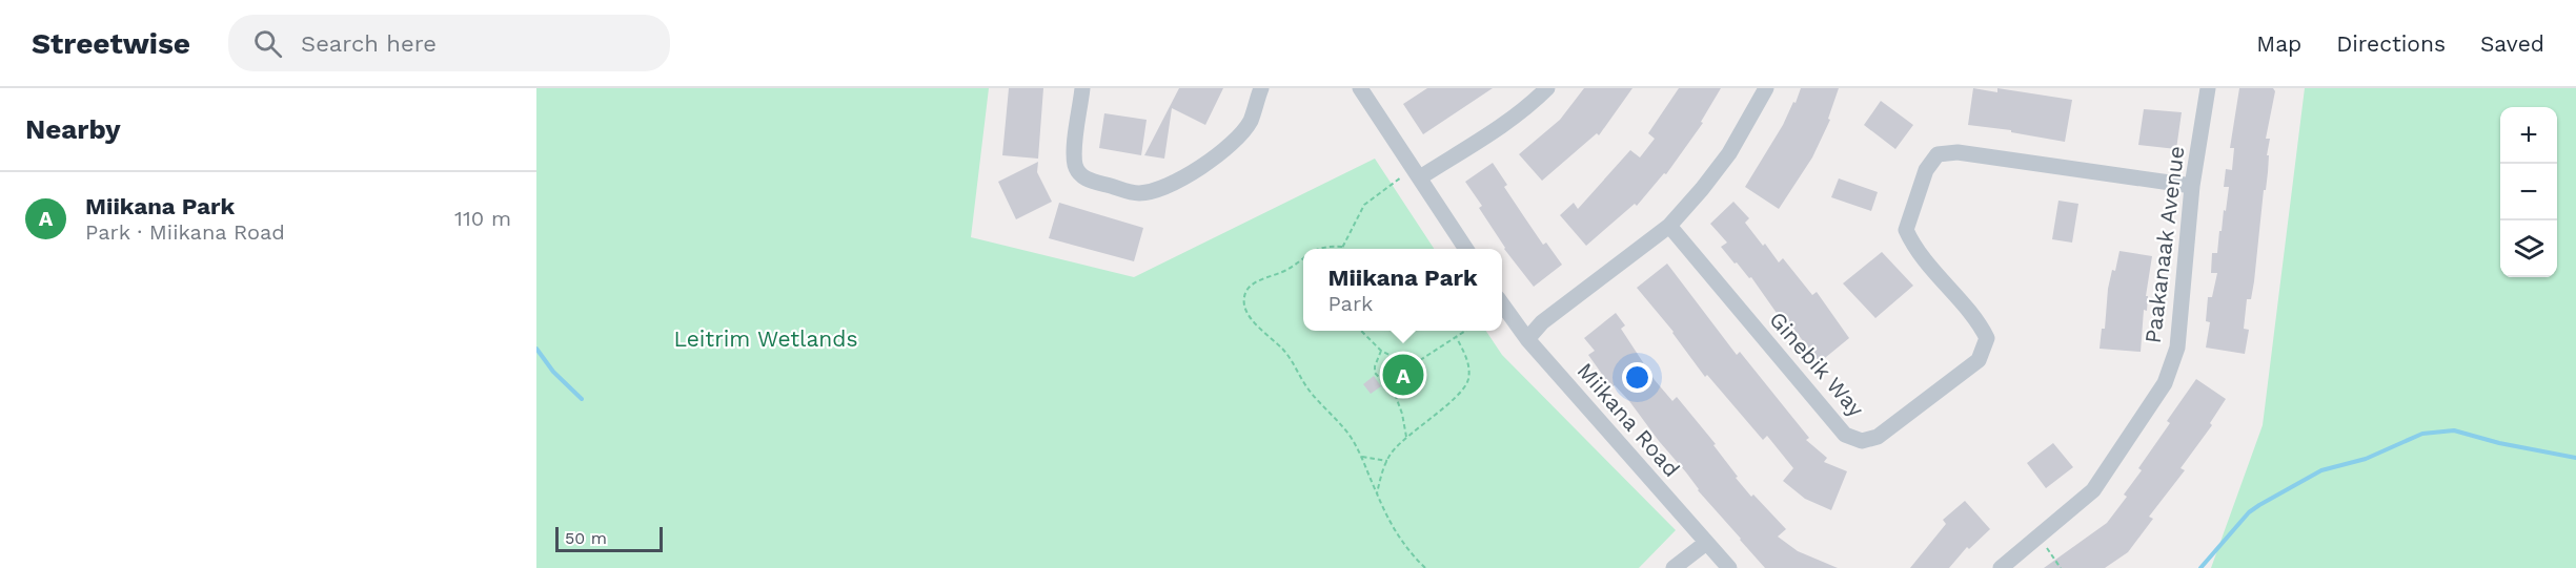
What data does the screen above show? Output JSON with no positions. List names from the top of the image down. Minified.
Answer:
{"streets":{"street":["Paakanaak Avenue","Ginebik Way","Miikana Road"]},"crossings":[["Paakanaak Avenue","Ginebik Way"]],"parks":["Leitrim Wetlands"],"scale_bar":"50 m","page":{"header":"Streetwise","search":"Search here","nav":["Map","Directions","Saved"],"heading":"Nearby","map_buttons":["+","−"],"list":[{"mark":"A","name":"Miikana Park","note":"Park · Miikana Road","value":"110 m"}],"popup":["Miikana Park","Park"],"pins":"A","scale":"50 m"}}
